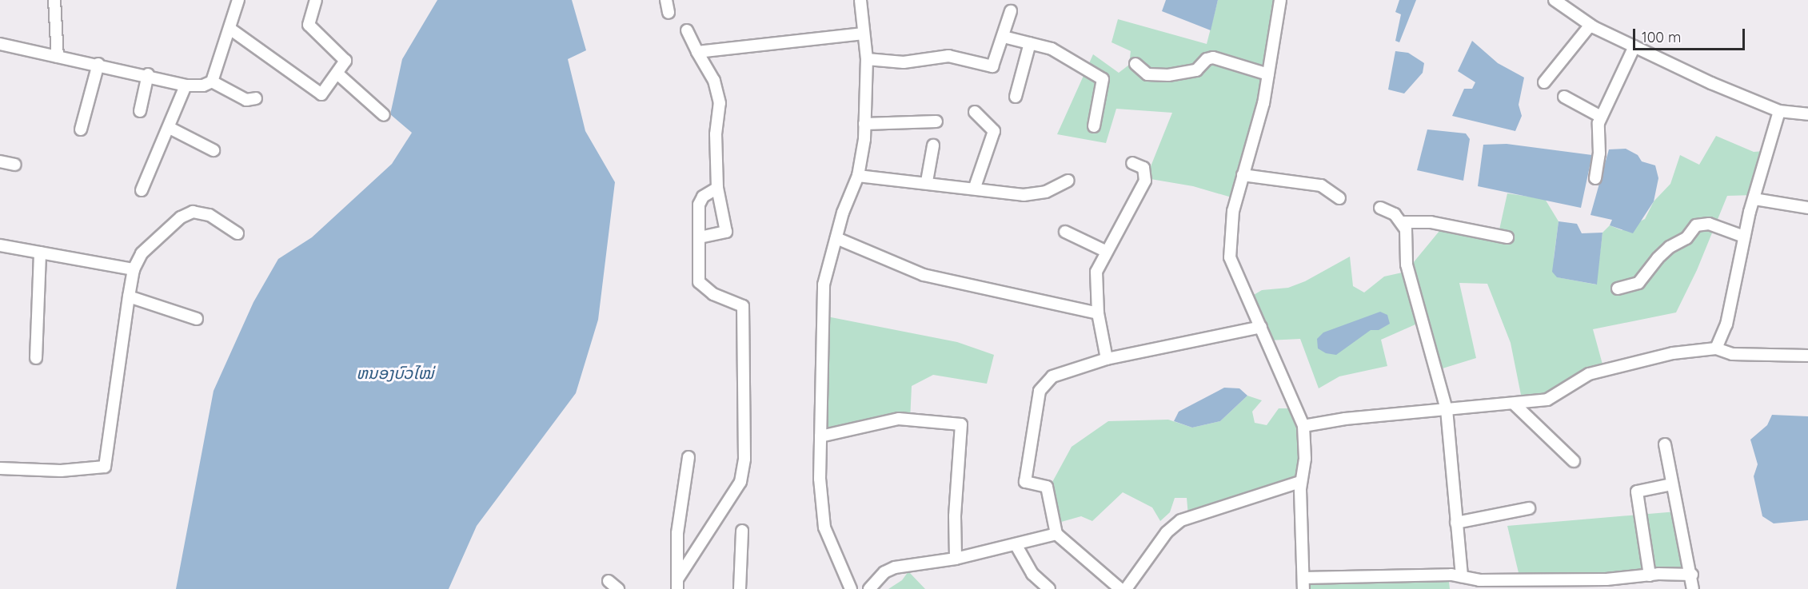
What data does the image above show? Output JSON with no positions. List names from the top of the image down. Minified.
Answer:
{"water":["ຫນອງບົວໄໝ່"],"scale_bar":"100 m"}
